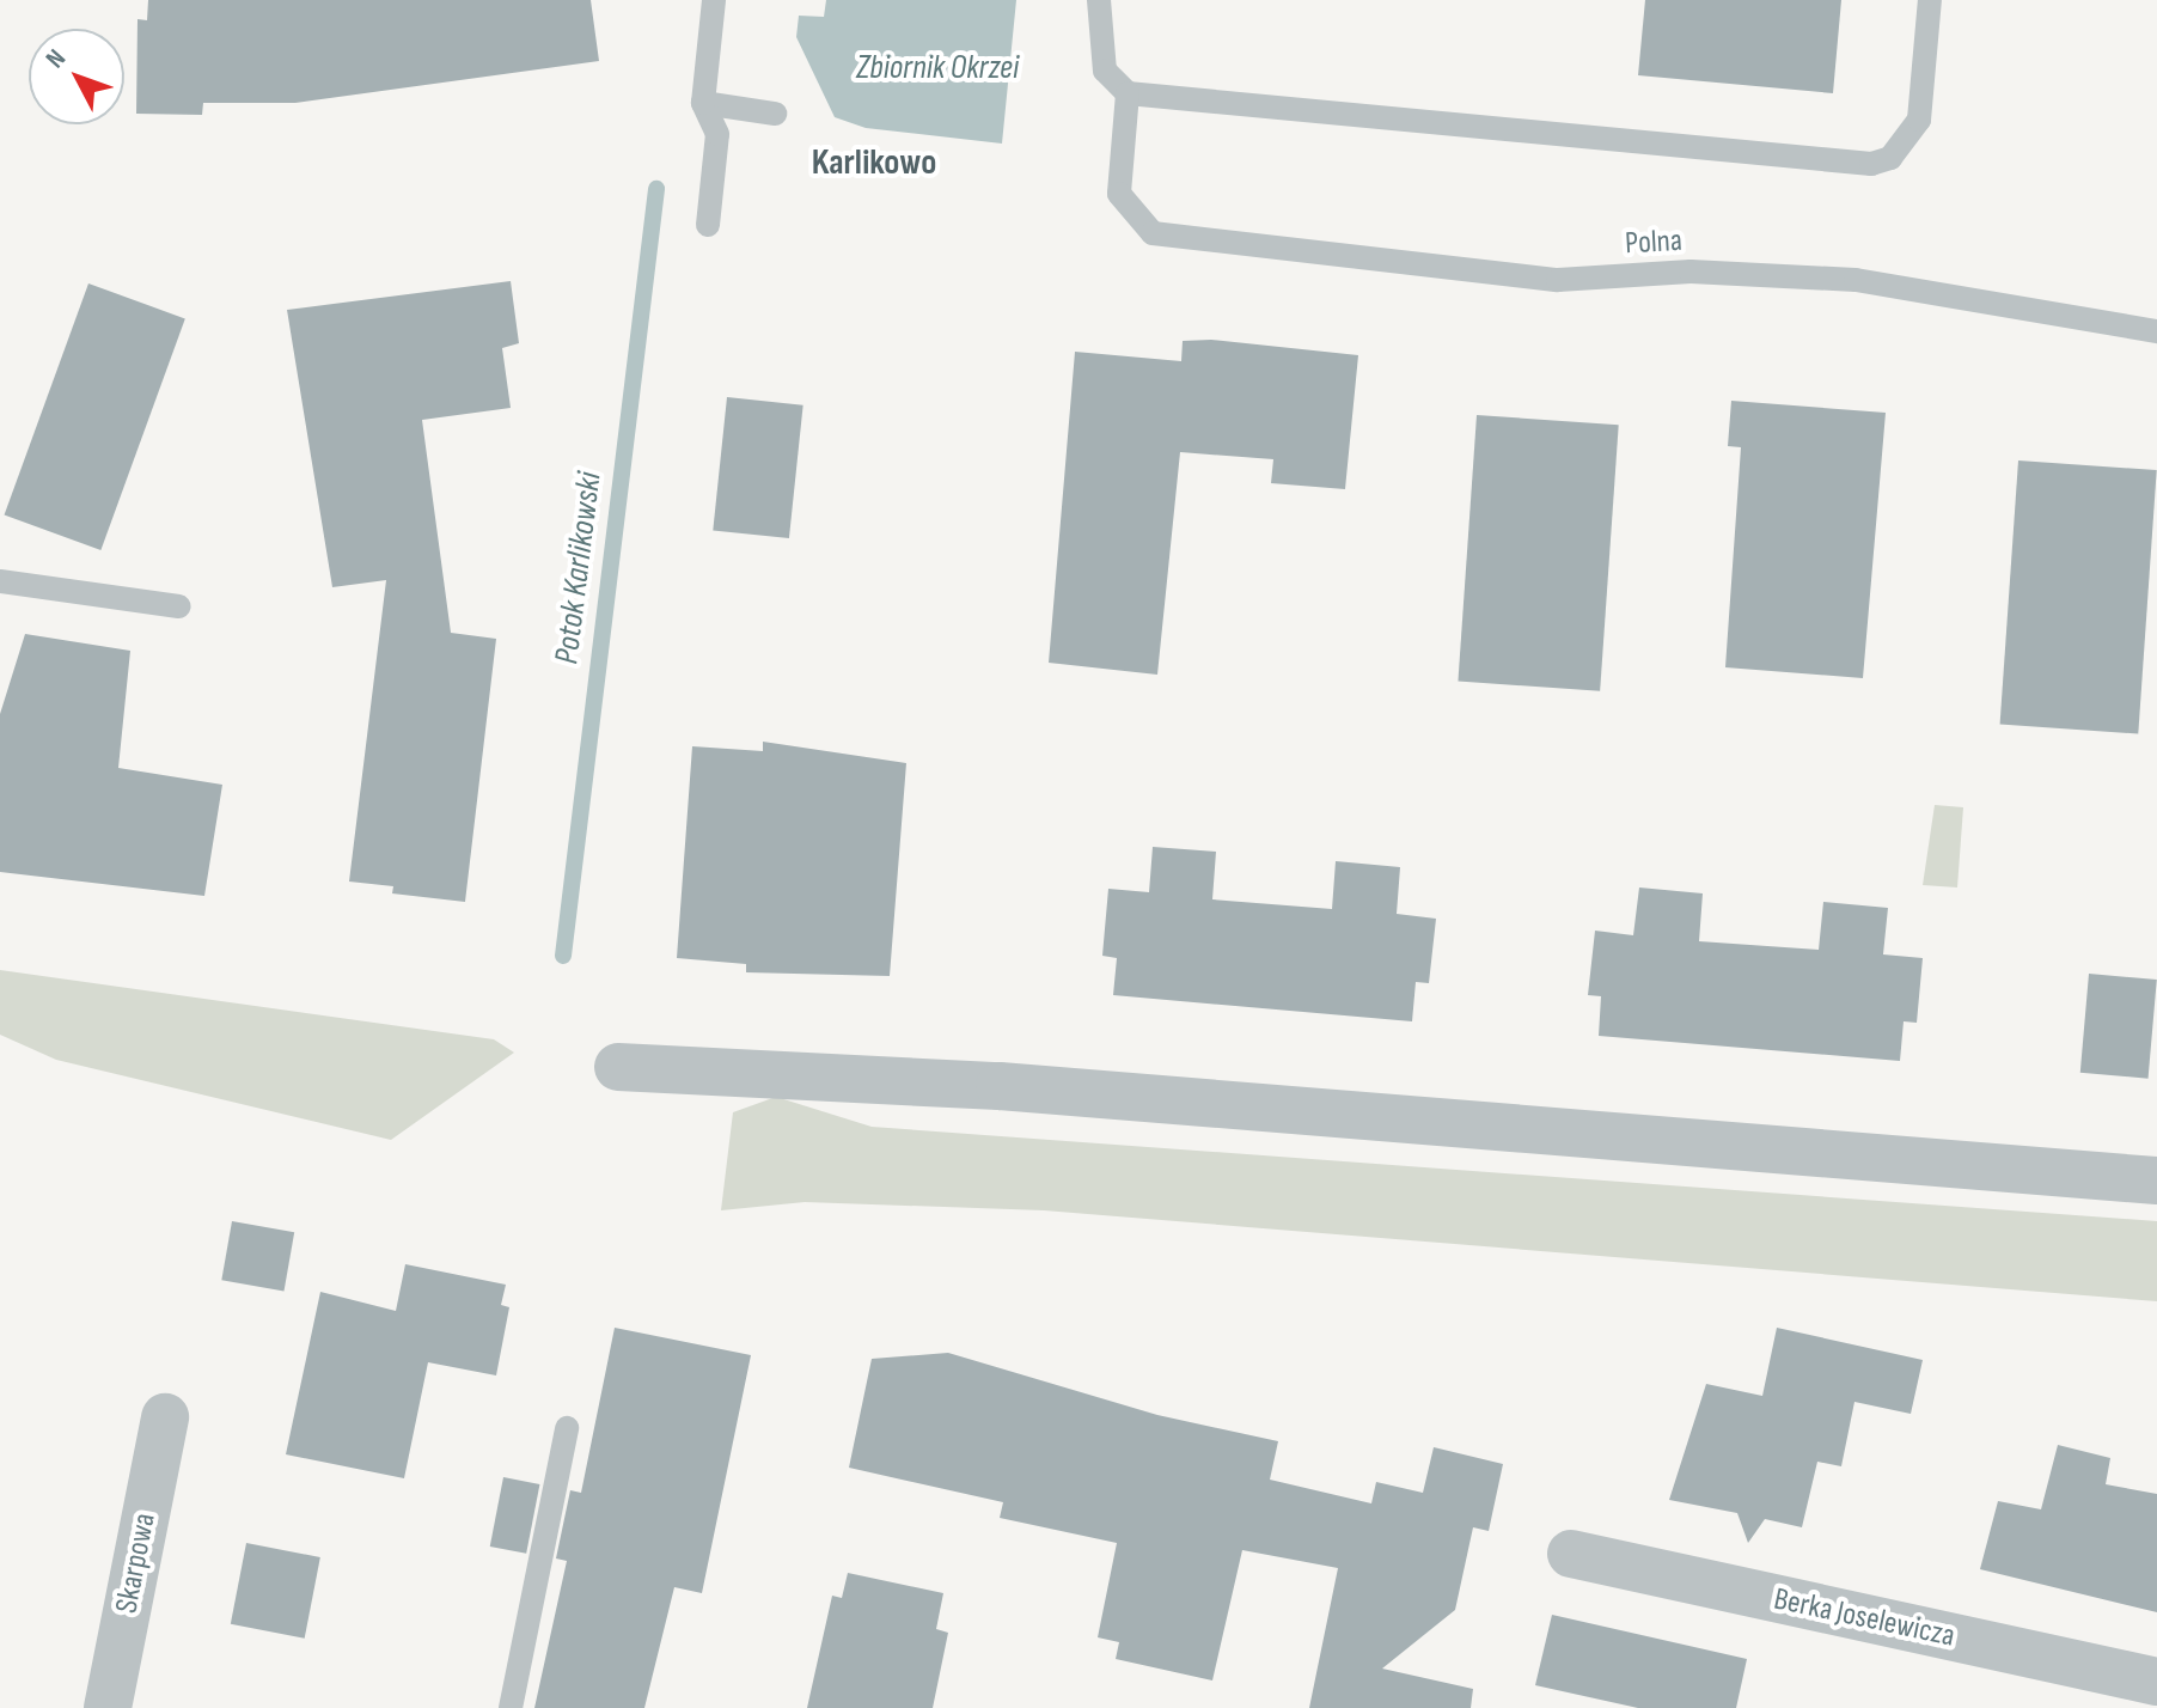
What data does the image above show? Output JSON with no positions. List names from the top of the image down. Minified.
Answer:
{"streets":{"street":["Skarpowa","Berka Joselewicza"],"lane":["Polna"]},"districts":["Karlikowo"],"water":["Zbiornik Okrzei","Potok Karlikowski"],"north":"top left"}
